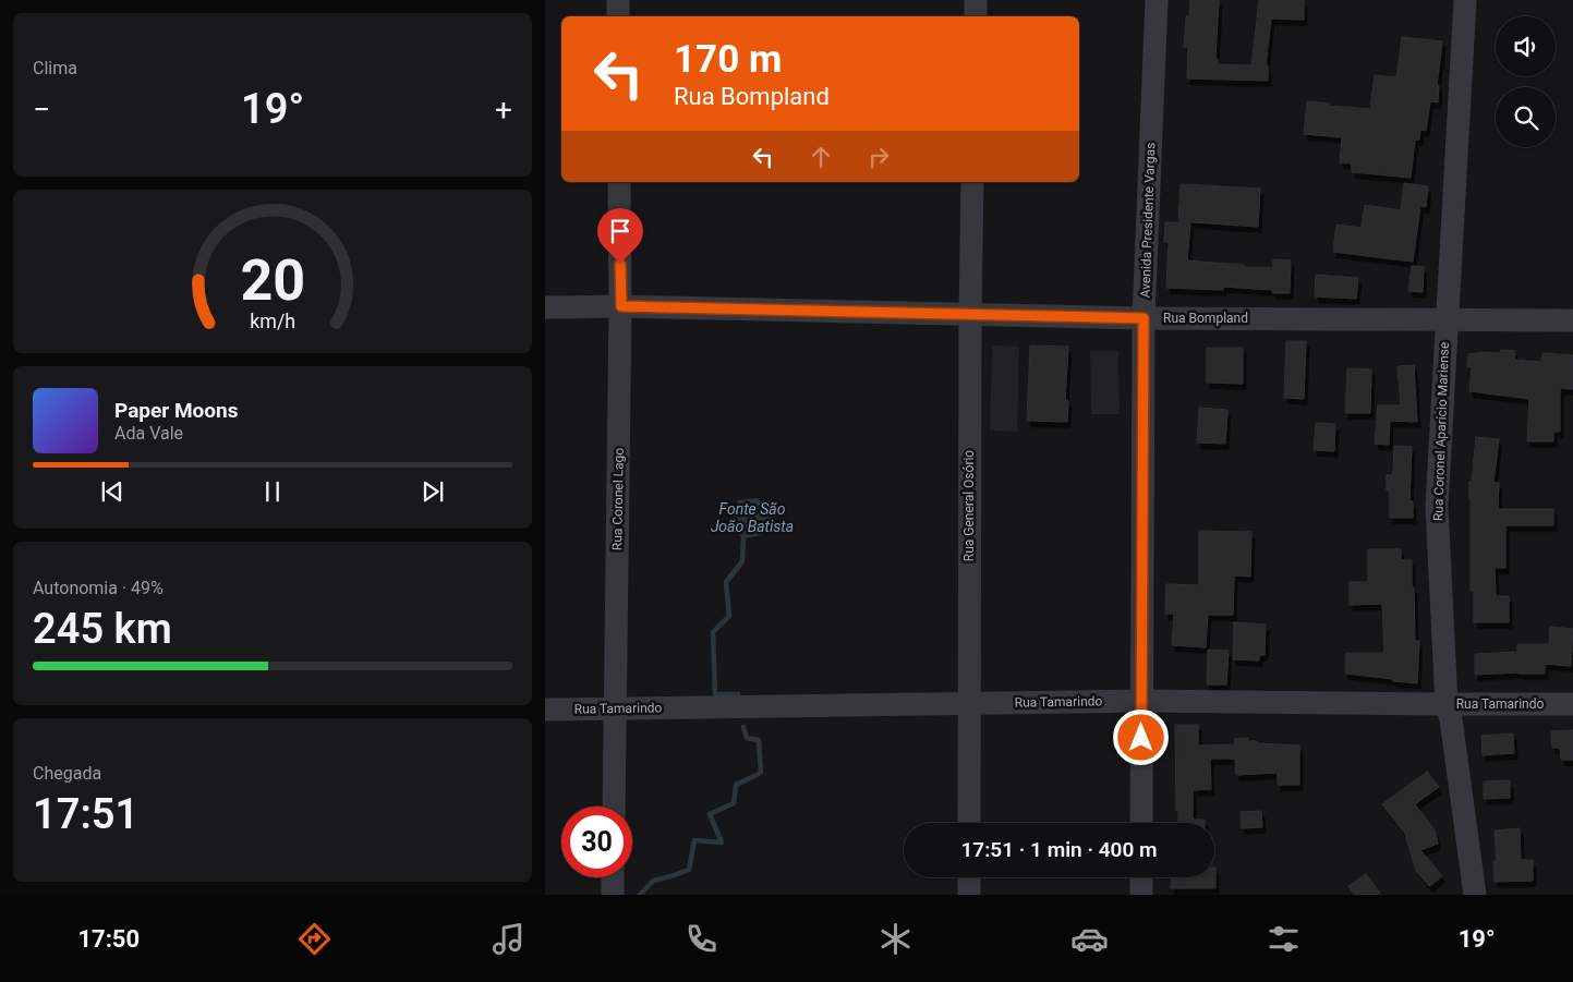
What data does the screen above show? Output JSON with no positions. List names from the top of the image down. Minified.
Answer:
{"streets":{"street":["Avenida Presidente Vargas","Rua Bompland","Rua Coronel Aparício Mariense","Rua Coronel Lago","Rua General Osório","Rua Tamarindo"]},"crossings":[["Avenida Presidente Vargas","Rua Bompland"],["Avenida Presidente Vargas","Rua Tamarindo"],["Rua Bompland","Rua Coronel Aparício Mariense"],["Rua Bompland","Rua Coronel Lago"],["Rua Bompland","Rua General Osório"],["Rua Coronel Aparício Mariense","Rua Tamarindo"],["Rua Coronel Lago","Rua Tamarindo"],["Rua General Osório","Rua Tamarindo"]],"water":["Fonte São João Batista"],"page":{"tile":["Clima",["Autonomia · 49%","245 km"],["Chegada","17:51"]],"turn":["170 m","Rua Bompland"],"heat":["−","19°","+"],"song":["Paper Moons","Ada Vale"],"limit":"30","trip":"17:51 · 1 min · 400 m","tabs":["17:50","19°"],"gauge":["20","km/h"]}}
